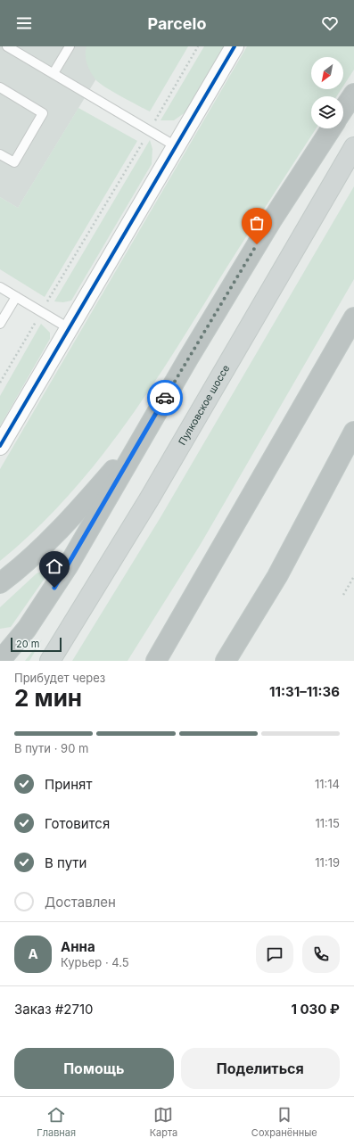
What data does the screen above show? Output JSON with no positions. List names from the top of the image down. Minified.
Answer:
{"streets":{"main road":["Пулковское шоссе"]},"scale_bar":"20 m","north":"bottom left","page":{"header":"Parcelo","scale":"20 m","heading":["2 мин","Прибудет через","11:31–11:36"],"panel":["Анна","Курьер · 4.5","Заказ #2710","1 030 ₽"],"bar":"В пути · 90 m","list":[["Принят","11:14"],["Готовится","11:15"],["В пути","11:19"],"Доставлен"],"round":"А","buttons":["Помощь","Поделиться"],"tabs":["Главная","Карта","Сохранённые"]}}
